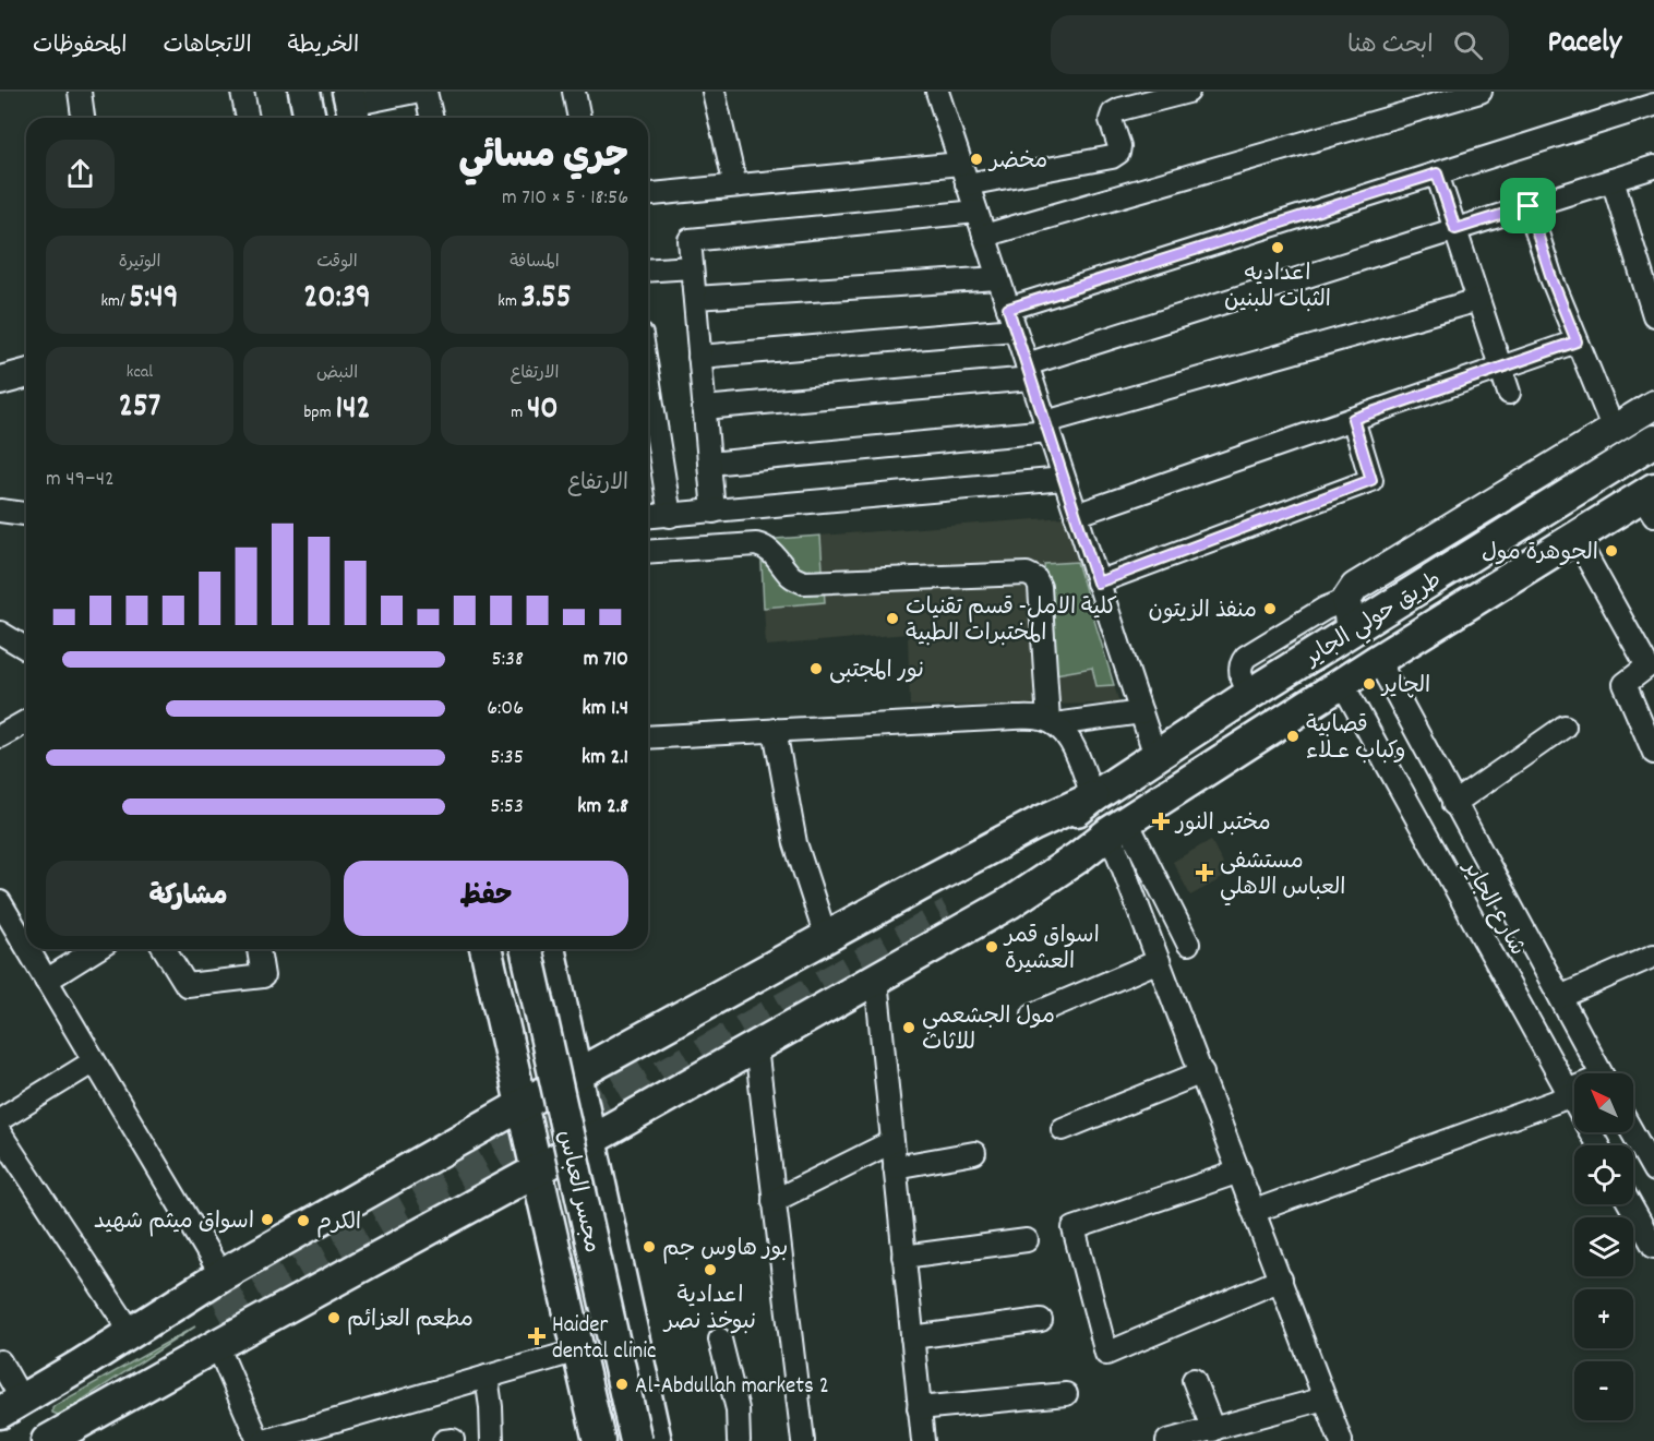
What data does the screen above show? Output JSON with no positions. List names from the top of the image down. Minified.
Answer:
{"streets":{"highway":["طريق حولي الجاير","مجسر العباس"],"street":["شارع الجاير"]},"crossings":[["طريق حولي الجاير","شارع الجاير"]],"places":{"other":["مخضر","اعداديه الثبات للبنين","الجوهرة مول","منفذ الزيتون","كلية الامل- قسم تقنيات المختبرات الطبية","نور المجتبى","الچاير","قصابية وكباب عـلاء","اسواق قمر العشيرة","مول الجشعمي للاثاث","اسواق ميثم شهيد","الكرم","بور هاوس جم","اعدادية نبوخذ نصر","مطعم العزائم","Al-Abdullah markets 2"],"health":["مختبر النور","مستشفى العباس الاهلي","Haider dental clinic"]},"north":"top left","page":{"header":"Pacely","search":"ابحث هنا","nav":["الخريطة","الاتجاهات","المحفوظات"],"heading":["جري مسائي","18:56 · 5 × 710 m"],"stats":[["المسافة","3.55 km"],["الوقت","20:39"],["الوتيرة","5:49 /km"],["الارتفاع","40 m"],["النبض","142 bpm"],["kcal","257"]],"chart":["الارتفاع","42–49 m"],"list":[{"name":"710 m","note":"5:38"},{"name":"1.4 km","note":"6:06"},{"name":"2.1 km","note":"5:35"},{"name":"2.8 km","note":"5:53"}],"buttons":["حفظ","مشاركة"],"map_buttons":["+","−"]}}
